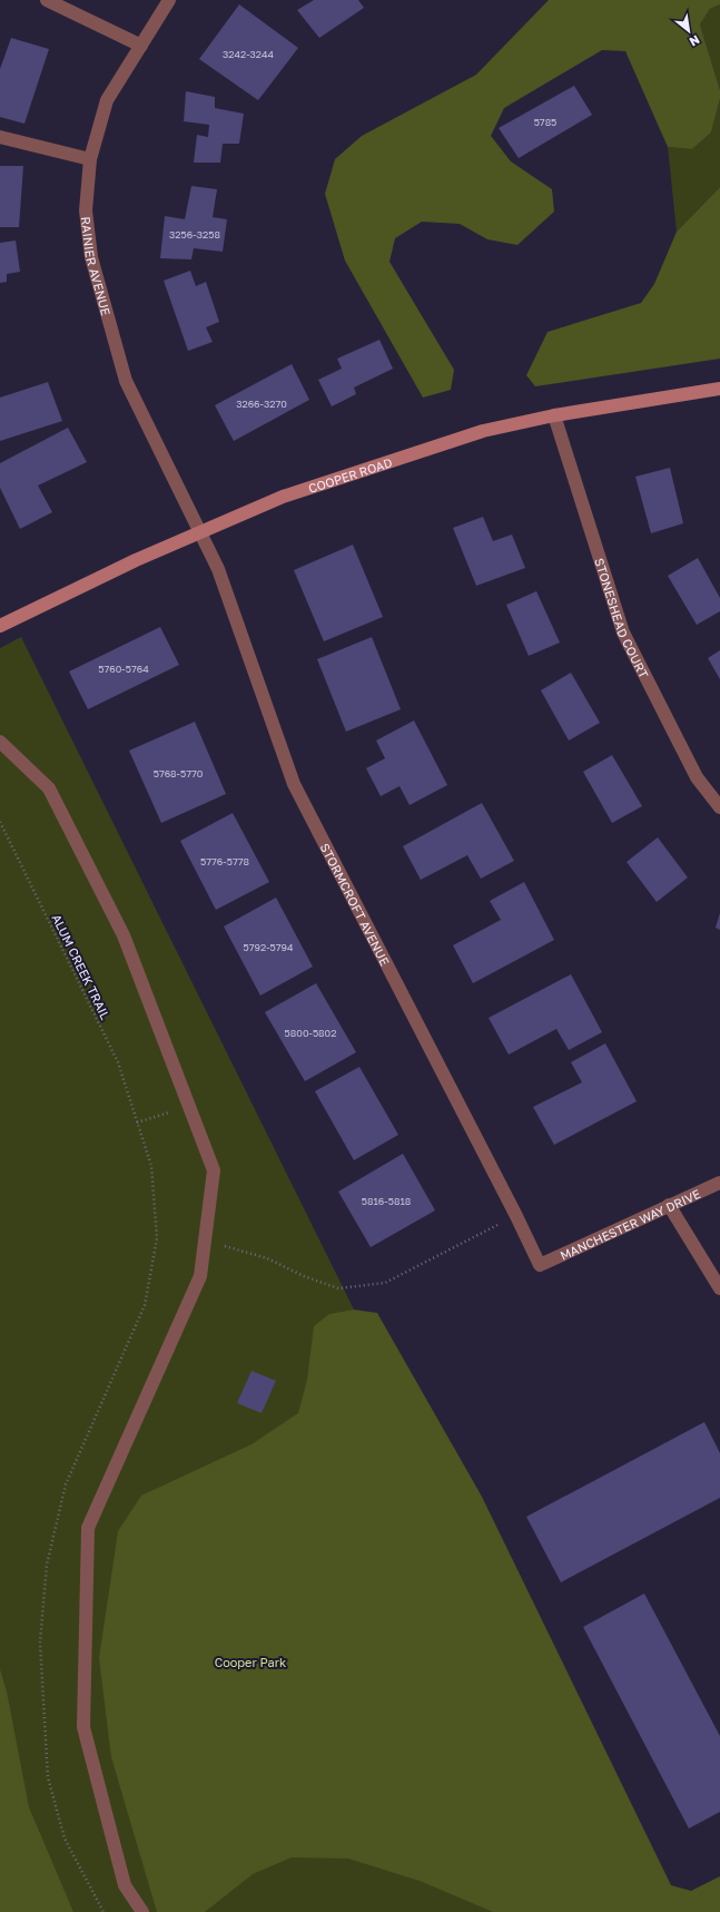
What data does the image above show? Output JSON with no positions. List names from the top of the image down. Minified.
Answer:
{"streets":{"street":["RAINIER AVENUE","COOPER ROAD","STONESHEAD COURT","STORMCROFT AVENUE","MANCHESTER WAY DRIVE"],"path":["ALUM CREEK TRAIL"]},"crossings":[["RAINIER AVENUE","COOPER ROAD"],["RAINIER AVENUE","STORMCROFT AVENUE"],["COOPER ROAD","STONESHEAD COURT"],["COOPER ROAD","STORMCROFT AVENUE"],["STORMCROFT AVENUE","MANCHESTER WAY DRIVE"]],"parks":["Cooper Park"],"house_numbers":["3242-3244","5785","3256-3258","3266-3270","5760-5764","5768-5770","5776-5778","5792-5794","5800-5802","5816-5818"],"north":"bottom right"}
